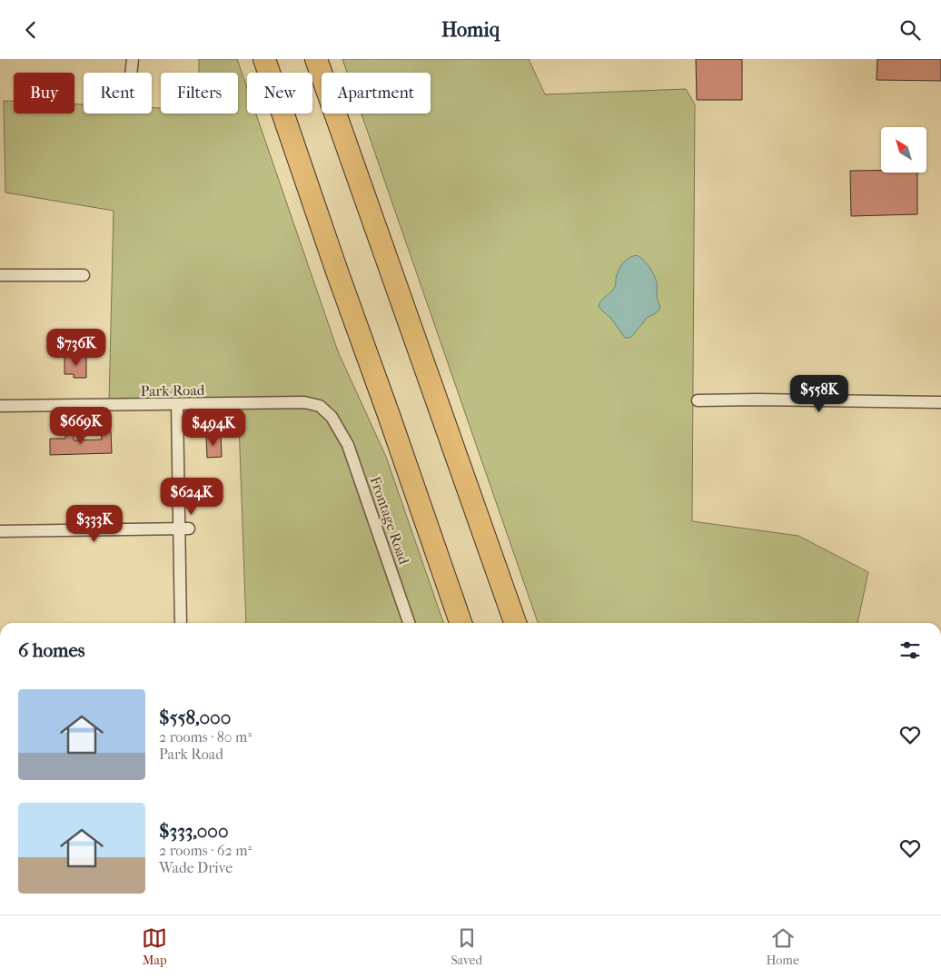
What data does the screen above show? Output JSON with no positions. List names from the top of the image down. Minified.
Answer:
{"streets":{"street":["Park Road","Frontage Road"]},"crossings":[["Park Road","Frontage Road"]],"north":"top left","page":{"header":"Homiq","chip":["Buy","Rent","Filters","New","Apartment"],"price":["$736K","$558K","$669K","$494K","$624K","$333K"],"heading":"6 homes","list":[{"name":"$558,000","note":"2 rooms · 80 m² · Park Road"},{"name":"$333,000","note":"2 rooms · 62 m² · Wade Drive"}],"tabs":["Map","Saved","Home"]}}
